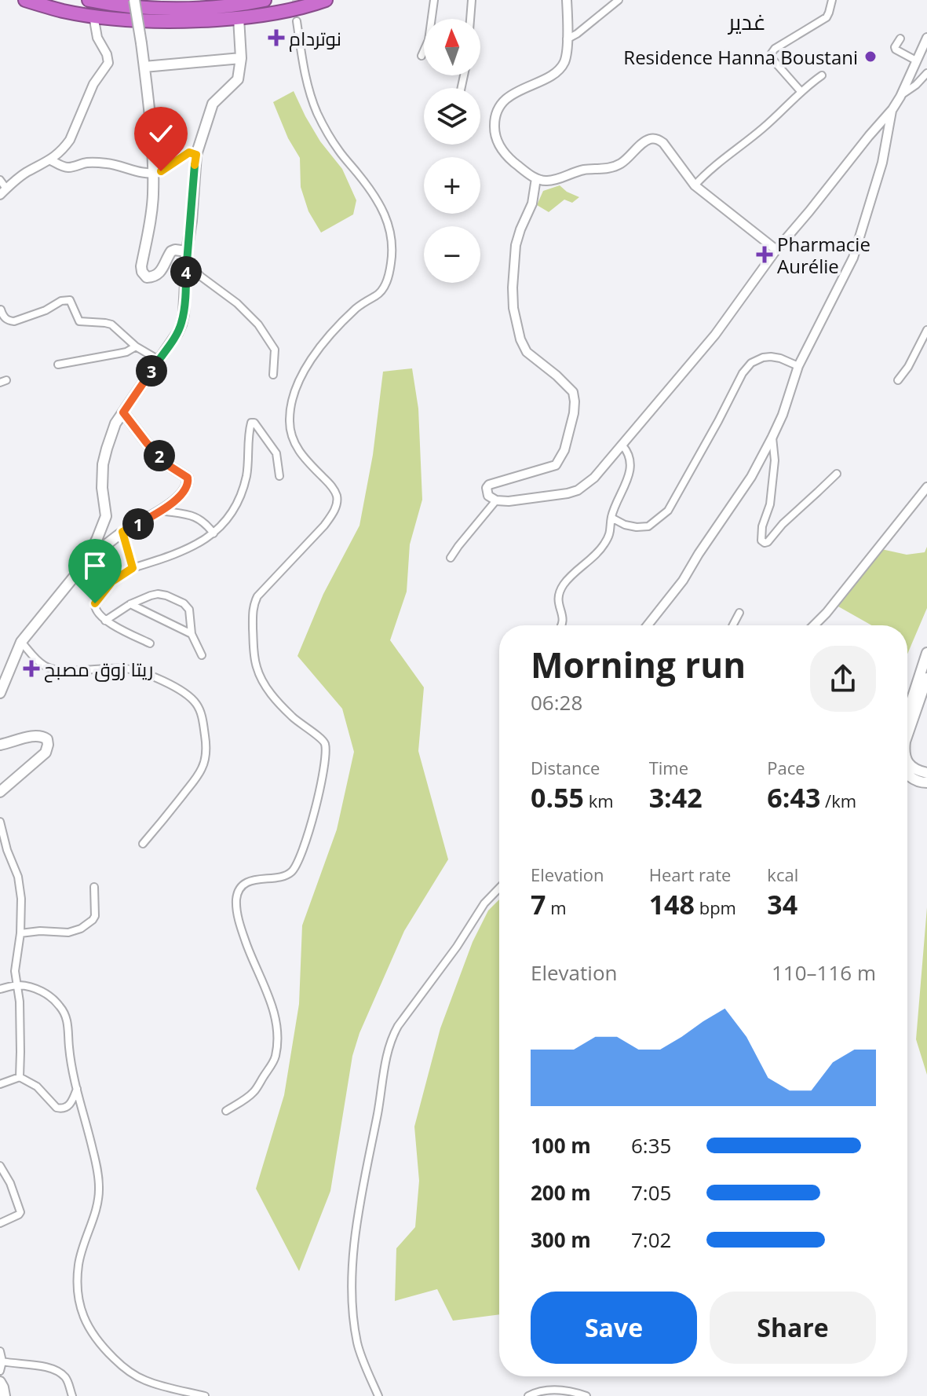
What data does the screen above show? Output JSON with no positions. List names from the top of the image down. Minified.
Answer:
{"districts":["غدير"],"places":{"health":["نوتردام","Pharmacie Aurélie","ريتا زوق مصبح"],"other":["Residence Hanna Boustani"]},"north":"top","page":{"map_buttons":["+","−"],"pins":["4","3","2","1"],"heading":["Morning run","06:28"],"stats":[["Distance","0.55 km"],["Time","3:42"],["Pace","6:43 /km"],["Elevation","7 m"],["Heart rate","148 bpm"],["kcal","34"]],"chart":["Elevation","110–116 m"],"list":[{"name":"100 m","note":"6:35"},{"name":"200 m","note":"7:05"},{"name":"300 m","note":"7:02"}],"buttons":["Save","Share"]}}
